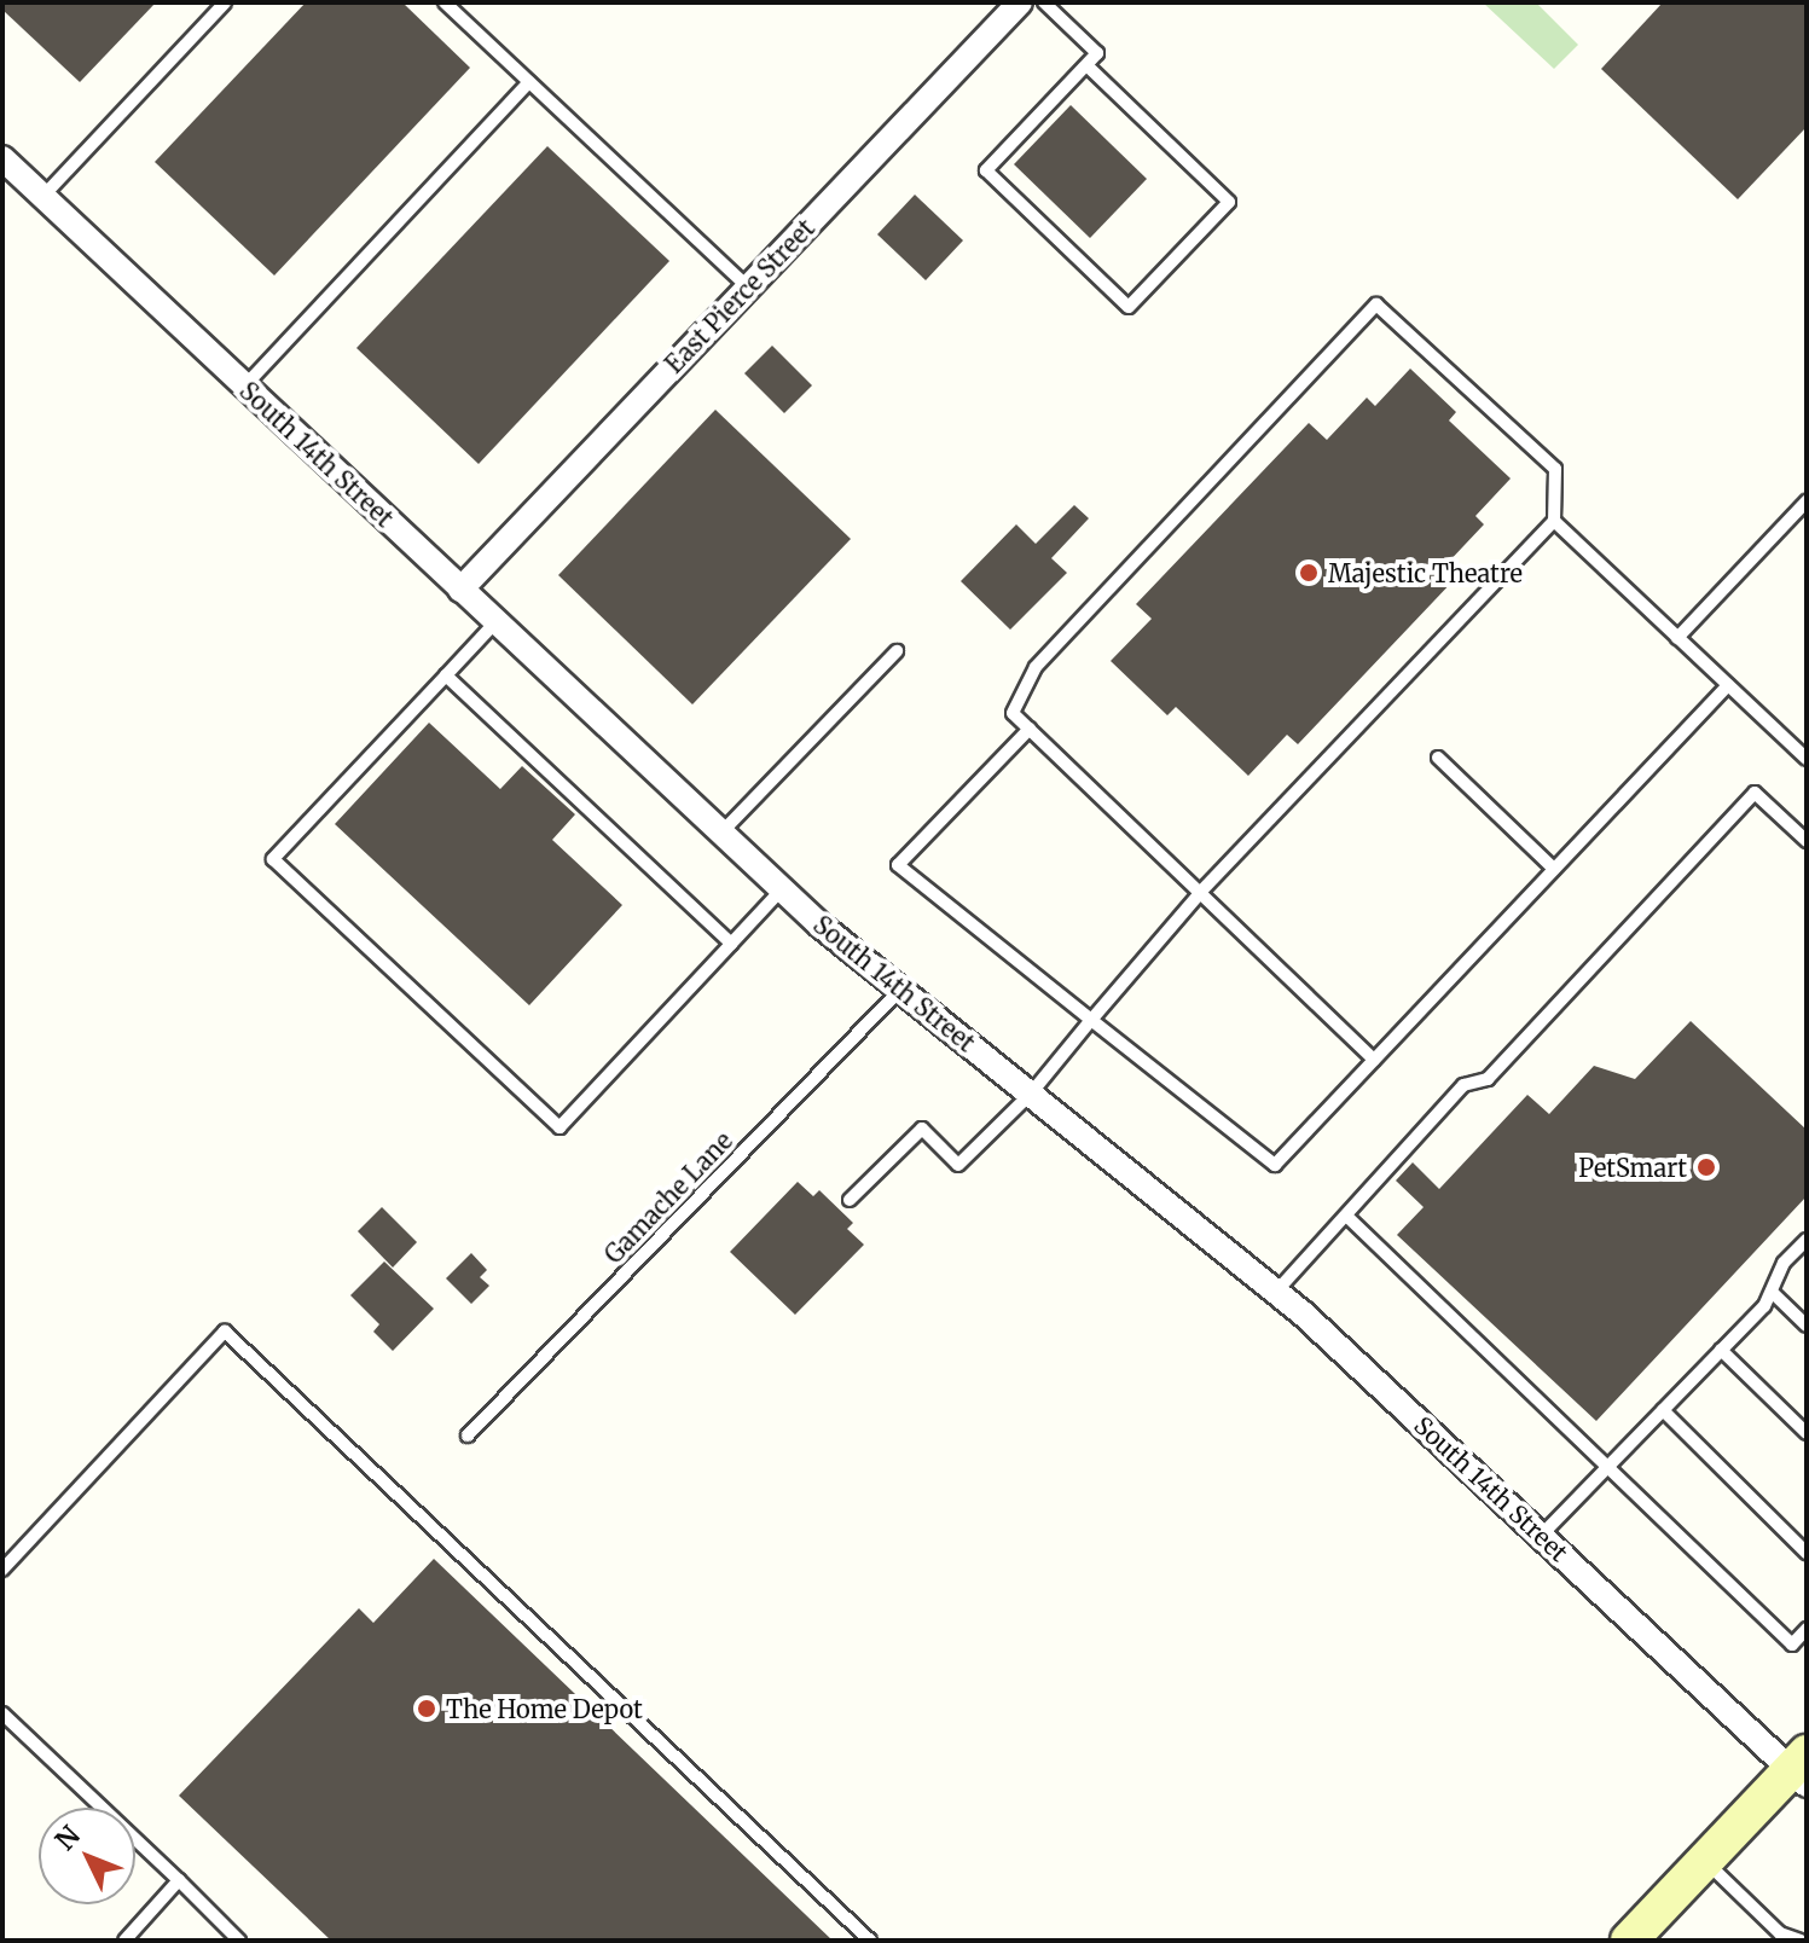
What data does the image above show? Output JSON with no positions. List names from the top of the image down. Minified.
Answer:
{"streets":{"street":["East Pierce Street","South 14th Street"],"lane":["Gamache Lane"]},"crossings":[["East Pierce Street","South 14th Street"],["South 14th Street","Gamache Lane"]],"places":["Majestic Theatre","PetSmart","The Home Depot"],"north":"top left"}
